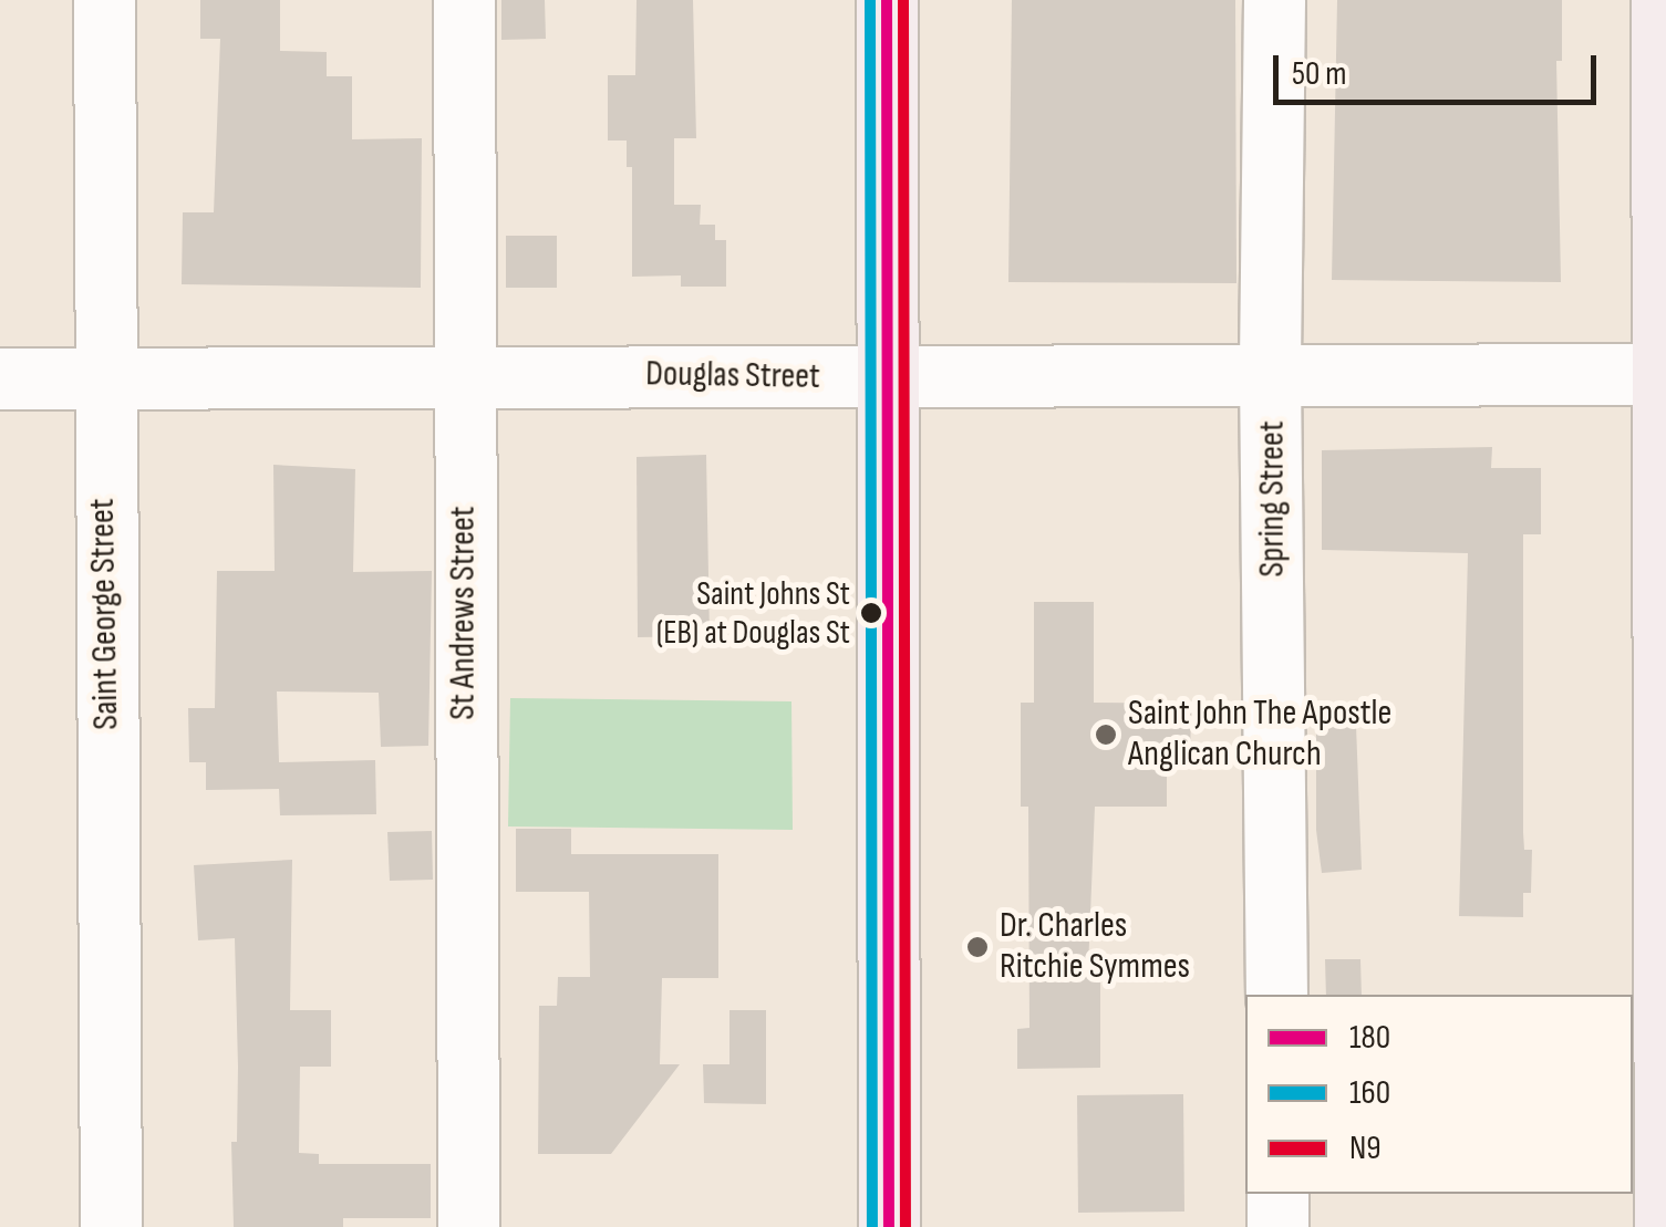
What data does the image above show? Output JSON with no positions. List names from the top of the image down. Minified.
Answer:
{"streets":{"street":["Douglas Street","Spring Street","St Andrews Street","Saint George Street"]},"crossings":[["Douglas Street","Spring Street"],["Douglas Street","St Andrews Street"],["Douglas Street","Saint George Street"]],"places":["Saint Johns St (EB) at Douglas St","Saint John The Apostle Anglican Church","Dr. Charles Ritchie Symmes"],"lines":["transit line 180","transit line 160","transit line N9"],"legend":["180","160","N9"],"scale_bar":"50 m"}
